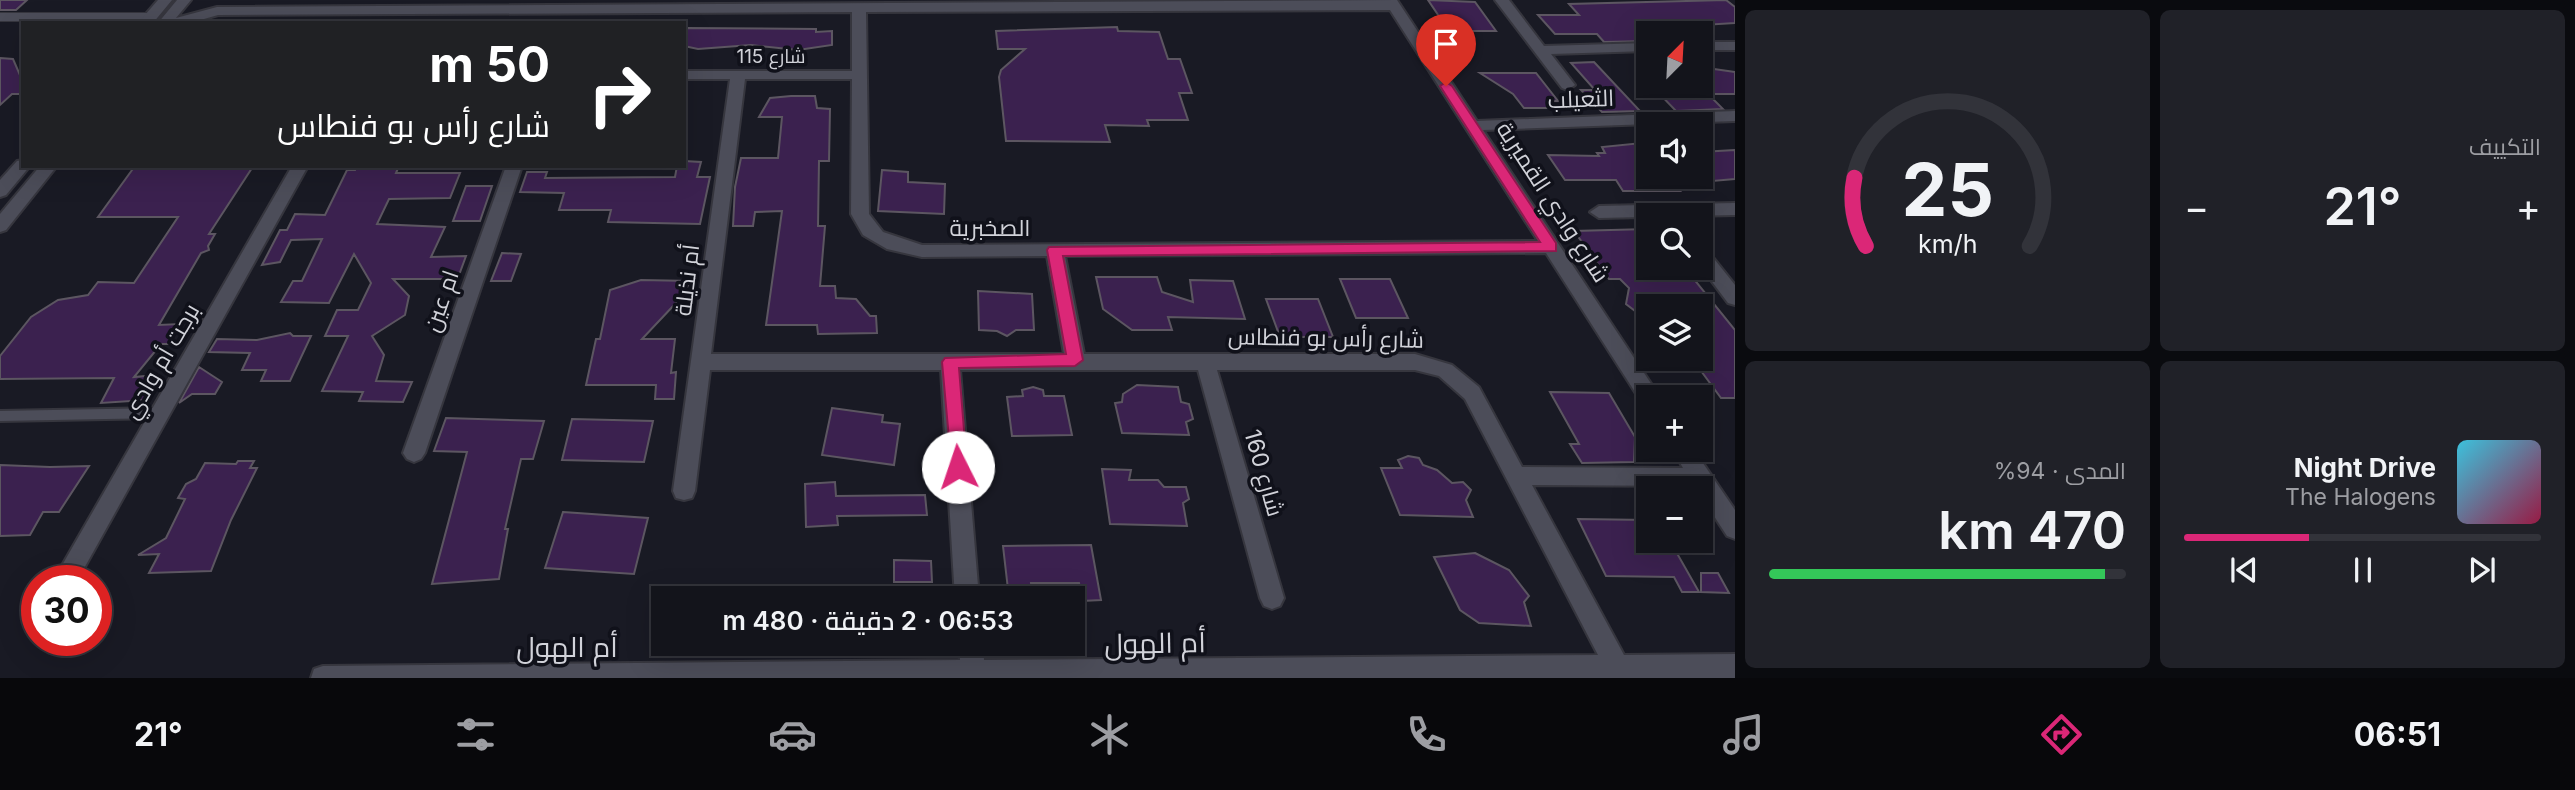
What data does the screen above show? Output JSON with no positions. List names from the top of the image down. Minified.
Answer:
{"streets":{"street":["شارع 115","الثعيلب","شارع وادي القميرية","الصخبرية","أم نذيلة","ام عين","شارع رأس بو فنطاس","برجت أم وادي","شارع 160","أم الهول"]},"crossings":[["شارع 115","الصخبرية"],["شارع 115","أم نذيلة"],["الثعيلب","شارع وادي القميرية"],["شارع وادي القميرية","الصخبرية"],["أم نذيلة","شارع رأس بو فنطاس"],["شارع رأس بو فنطاس","شارع 160"],["شارع رأس بو فنطاس","أم الهول"]],"north":"top right","page":{"tile":["التكييف",["المدى · 94%","470 km"]],"map_buttons":["+","−"],"turn":["50 m","شارع رأس بو فنطاس"],"heat":["−","21°","+"],"song":["Night Drive","The Halogens"],"limit":"30","trip":"06:53 · 2 دقيقة · 480 m","tabs":["06:51","21°"],"gauge":["25","km/h"]}}
